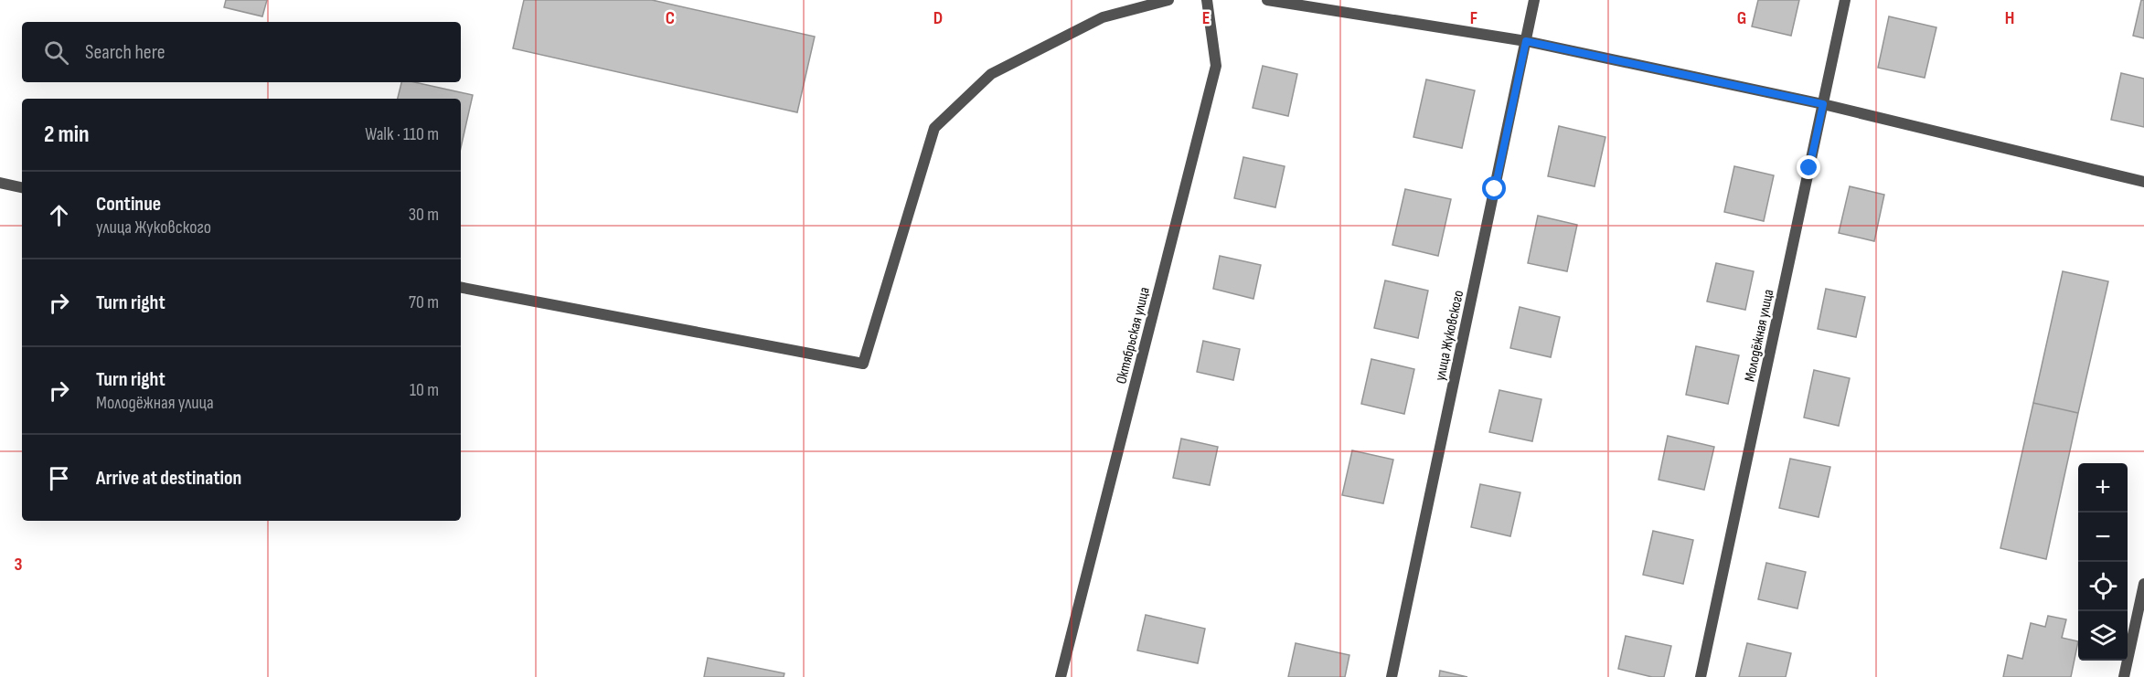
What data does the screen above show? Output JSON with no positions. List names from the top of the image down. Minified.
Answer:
{"streets":{"street":["Октябрьская улица","улица Жуковского","Молодёжная улица"]},"page":{"search":"Search here","heading":["2 min","Walk · 110 m"],"list":[["Continue","улица Жуковского","30 m"],["Turn right","70 m"],["Turn right","Молодёжная улица","10 m"],"Arrive at destination"],"map_buttons":["+","−"]},"grid":{"columns":["C","D","E","F","G","H"],"rows":["3"]}}
